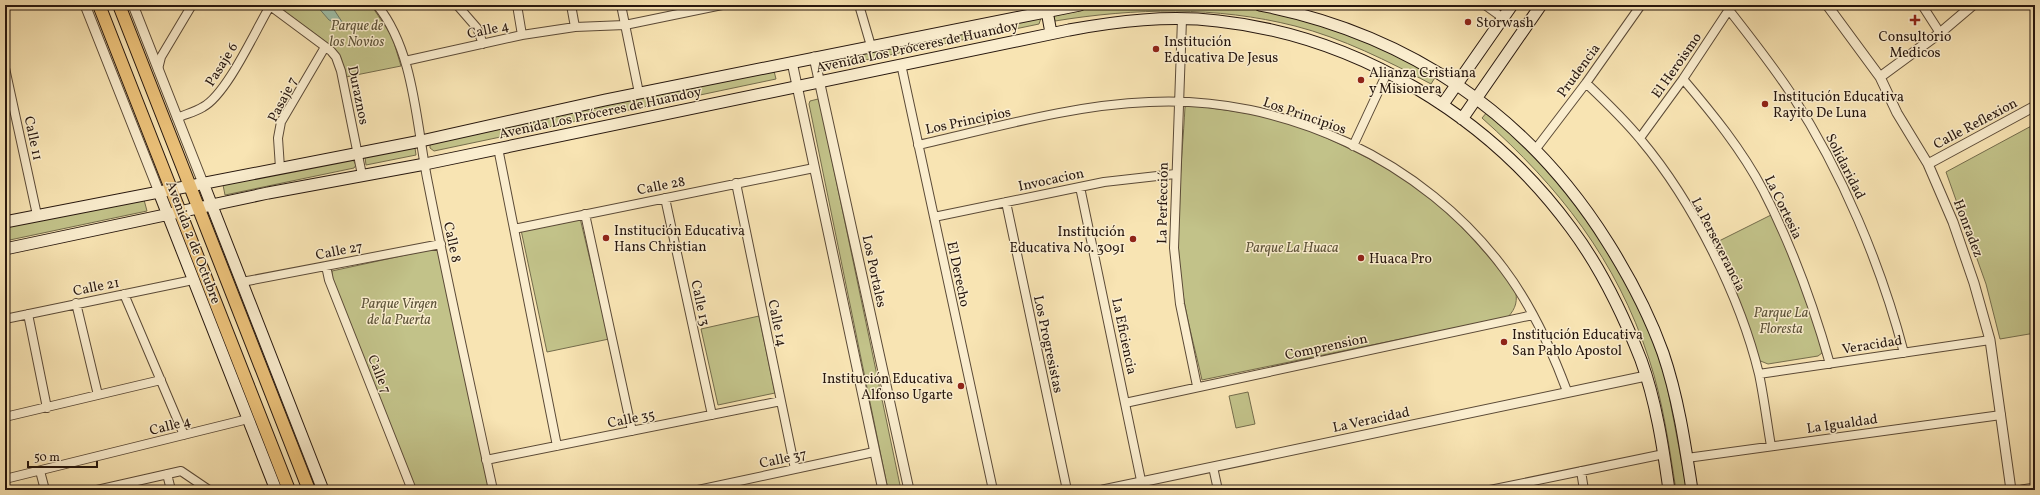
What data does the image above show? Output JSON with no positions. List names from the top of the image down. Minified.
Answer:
{"streets":{"main road":["Avenida Los Próceres de Huandoy","Avenida 2 de Octubre"],"street":["Calle 4","Pasaje 6","El Heroismo","Prudencia","Duraznos","Pasaje 7","Los Principios","Calle Reflexion","Calle 11","Solidaridad","Invocacion","Calle 28","La Perfección","La Cortesia","Honradez","Calle 8","La Perseverancia","Calle 27","Los Portales","El Derecho","Calle 21","Calle 13","Calle 14","La Eficiencia","Los Progresistas","Veracidad","Comprension","Calle 7","Calle 35","La Veracidad","La Igualdad","Calle 37"]},"crossings":[["Calle 4","Avenida 2 de Octubre"],["Calle 4","Calle 8"],["Avenida Los Próceres de Huandoy","Duraznos"],["Avenida Los Próceres de Huandoy","Pasaje 7"],["Avenida Los Próceres de Huandoy","Calle 11"],["Avenida Los Próceres de Huandoy","La Perfección"],["Avenida Los Próceres de Huandoy","Avenida 2 de Octubre"],["Avenida Los Próceres de Huandoy","Calle 8"],["Avenida Los Próceres de Huandoy","Los Portales"],["Avenida Los Próceres de Huandoy","El Derecho"],["Avenida Los Próceres de Huandoy","La Veracidad"],["Pasaje 6","Duraznos"],["Pasaje 6","Avenida 2 de Octubre"],["El Heroismo","Solidaridad"],["El Heroismo","La Cortesia"],["El Heroismo","La Perseverancia"],["Prudencia","La Perseverancia"],["Duraznos","Pasaje 7"],["Los Principios","La Perfección"],["Los Principios","El Derecho"],["Los Principios","Comprension"],["Los Principios","La Veracidad"],["Calle Reflexion","Honradez"],["Solidaridad","Veracidad"],["Invocacion","La Perfección"],["Invocacion","El Derecho"],["Invocacion","La Eficiencia"],["Invocacion","Los Progresistas"],["Calle 28","Calle 13"],["Calle 28","Calle 14"],["La Perfección","Comprension"],["La Cortesia","Veracidad"],["Honradez","Veracidad"],["Honradez","La Igualdad"],["Avenida 2 de Octubre","Calle 27"],["Avenida 2 de Octubre","Calle 21"],["Calle 8","Calle 27"],["Calle 8","Calle 35"],["La Perseverancia","Veracidad"],["La Perseverancia","La Igualdad"],["Calle 27","Calle 7"],["Calle 13","Calle 35"],["Calle 14","Calle 35"],["Calle 14","Calle 37"],["La Eficiencia","Comprension"],["La Eficiencia","La Veracidad"]],"parks":["Parque de los Novios","Parque La Huaca","Parque Virgen de la Puerta","Parque La Floresta"],"places":{"health":["Consultorio Medicos"],"other":["Storwash","Institución Educativa De Jesus","Alianza Cristiana y Misionera","Institución Educativa Rayito De Luna","Institución Educativa Hans Christian","Institución Educativa No. 3091","Huaca Pro","Institución Educativa San Pablo Apostol","Institución Educativa Alfonso Ugarte"]},"scale_bar":"50 m"}
